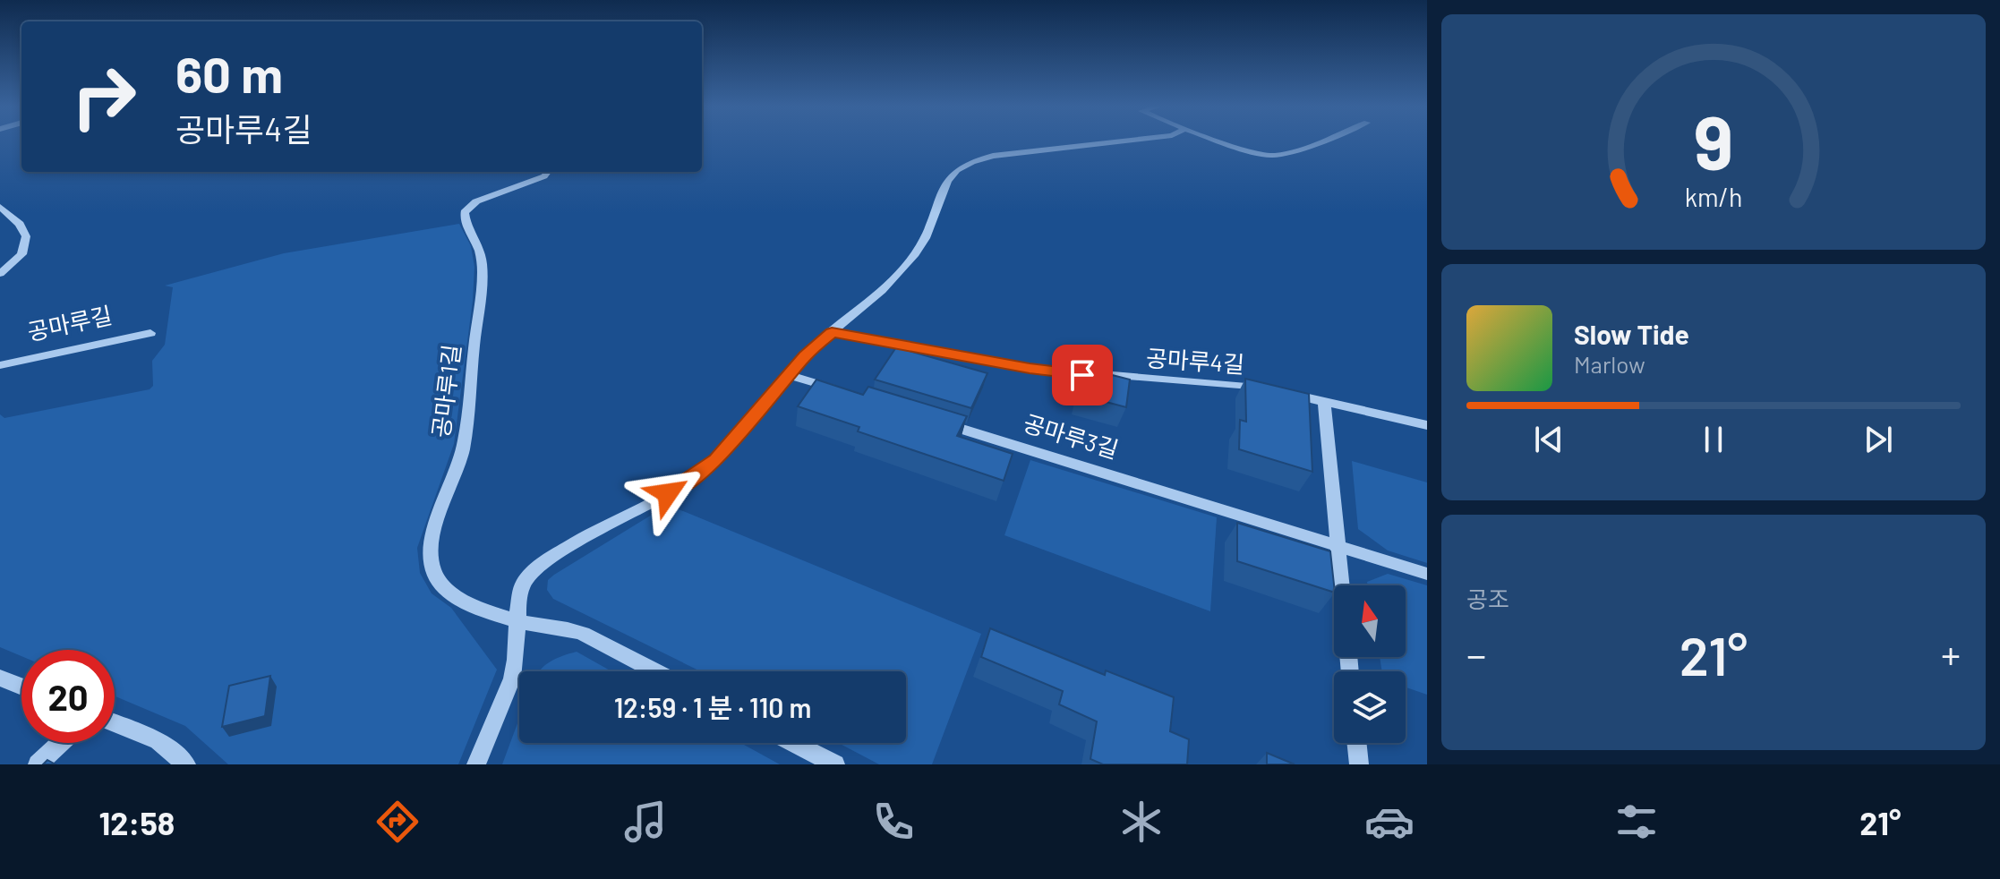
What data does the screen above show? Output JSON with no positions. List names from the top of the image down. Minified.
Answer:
{"streets":{"street":["공마루길","공마루4길","공마루1길","공마루3길"]},"north":"top","page":{"turn":["60 m","공마루4길"],"song":["Slow Tide","Marlow"],"tile":"공조","heat":["−","21°","+"],"limit":"20","trip":"12:59 · 1 분 · 110 m","tabs":["12:58","21°"],"gauge":["9","km/h"]}}
